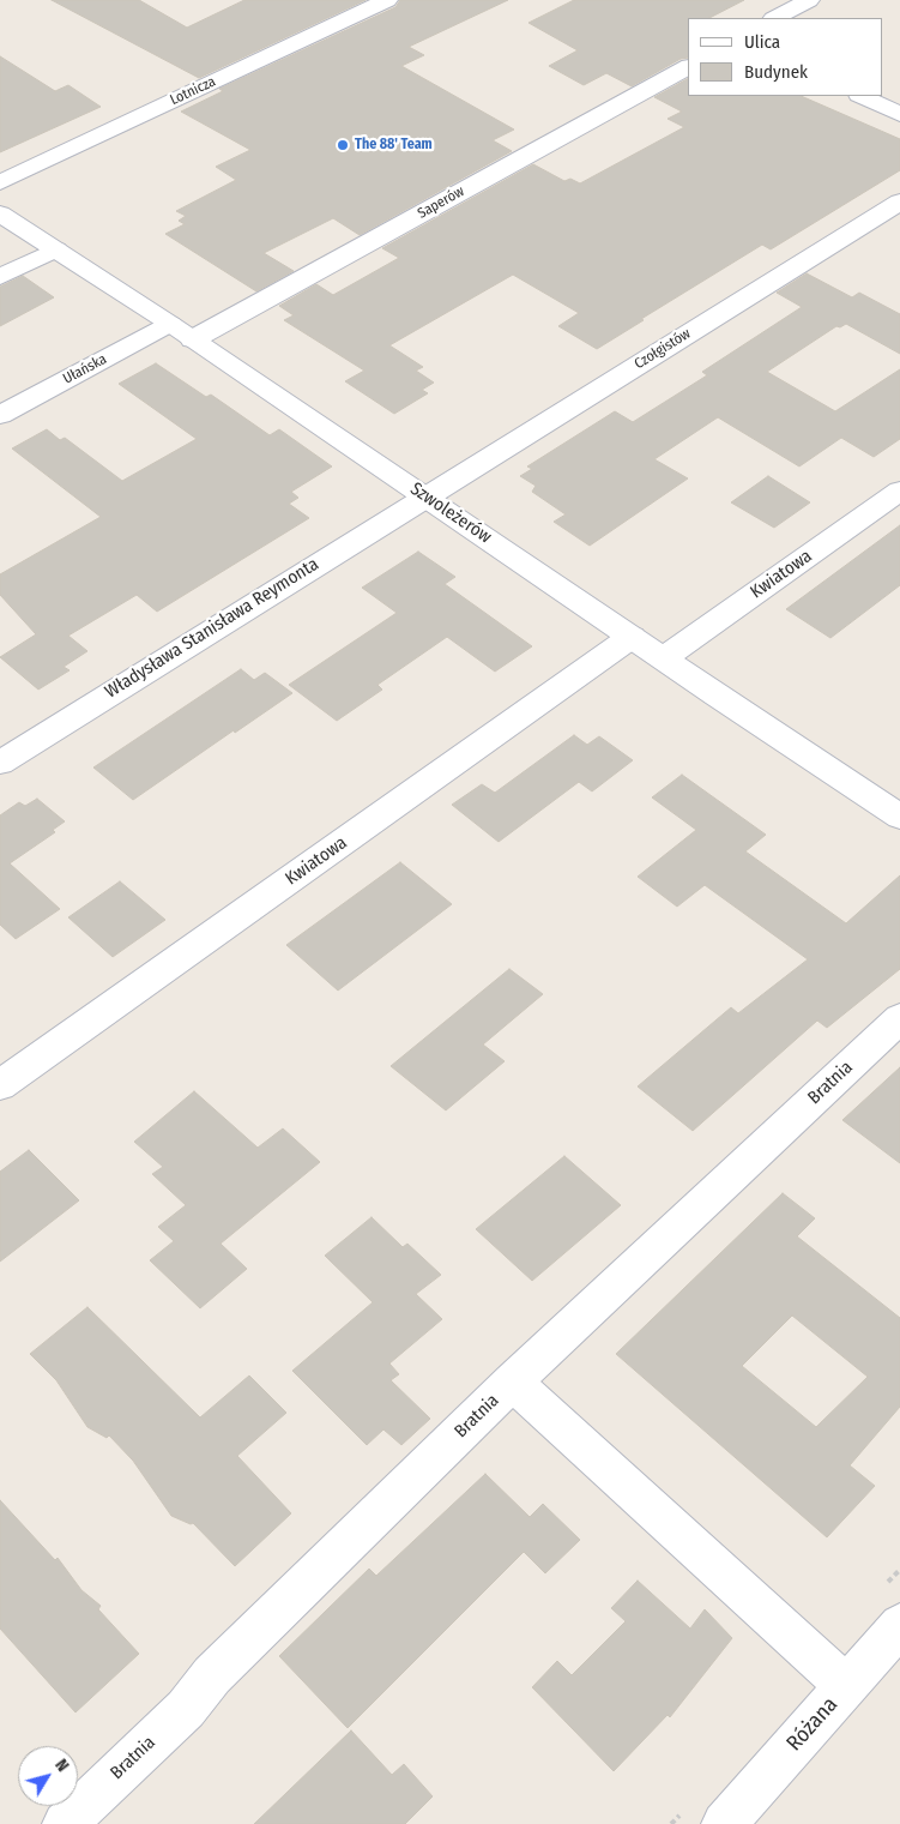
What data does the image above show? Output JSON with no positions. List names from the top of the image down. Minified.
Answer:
{"streets":{"street":["Lotnicza","Saperów","Czołgistów","Ułańska","Szwoleżerów","Kwiatowa","Władysława Stanisława Reymonta","Bratnia","Różana"]},"crossings":[["Saperów","Szwoleżerów"],["Czołgistów","Szwoleżerów"],["Czołgistów","Władysława Stanisława Reymonta"],["Ułańska","Szwoleżerów"],["Szwoleżerów","Kwiatowa"],["Szwoleżerów","Władysława Stanisława Reymonta"]],"places":["The 88' Team"],"legend":["Ulica","Budynek"],"north":"top right"}
